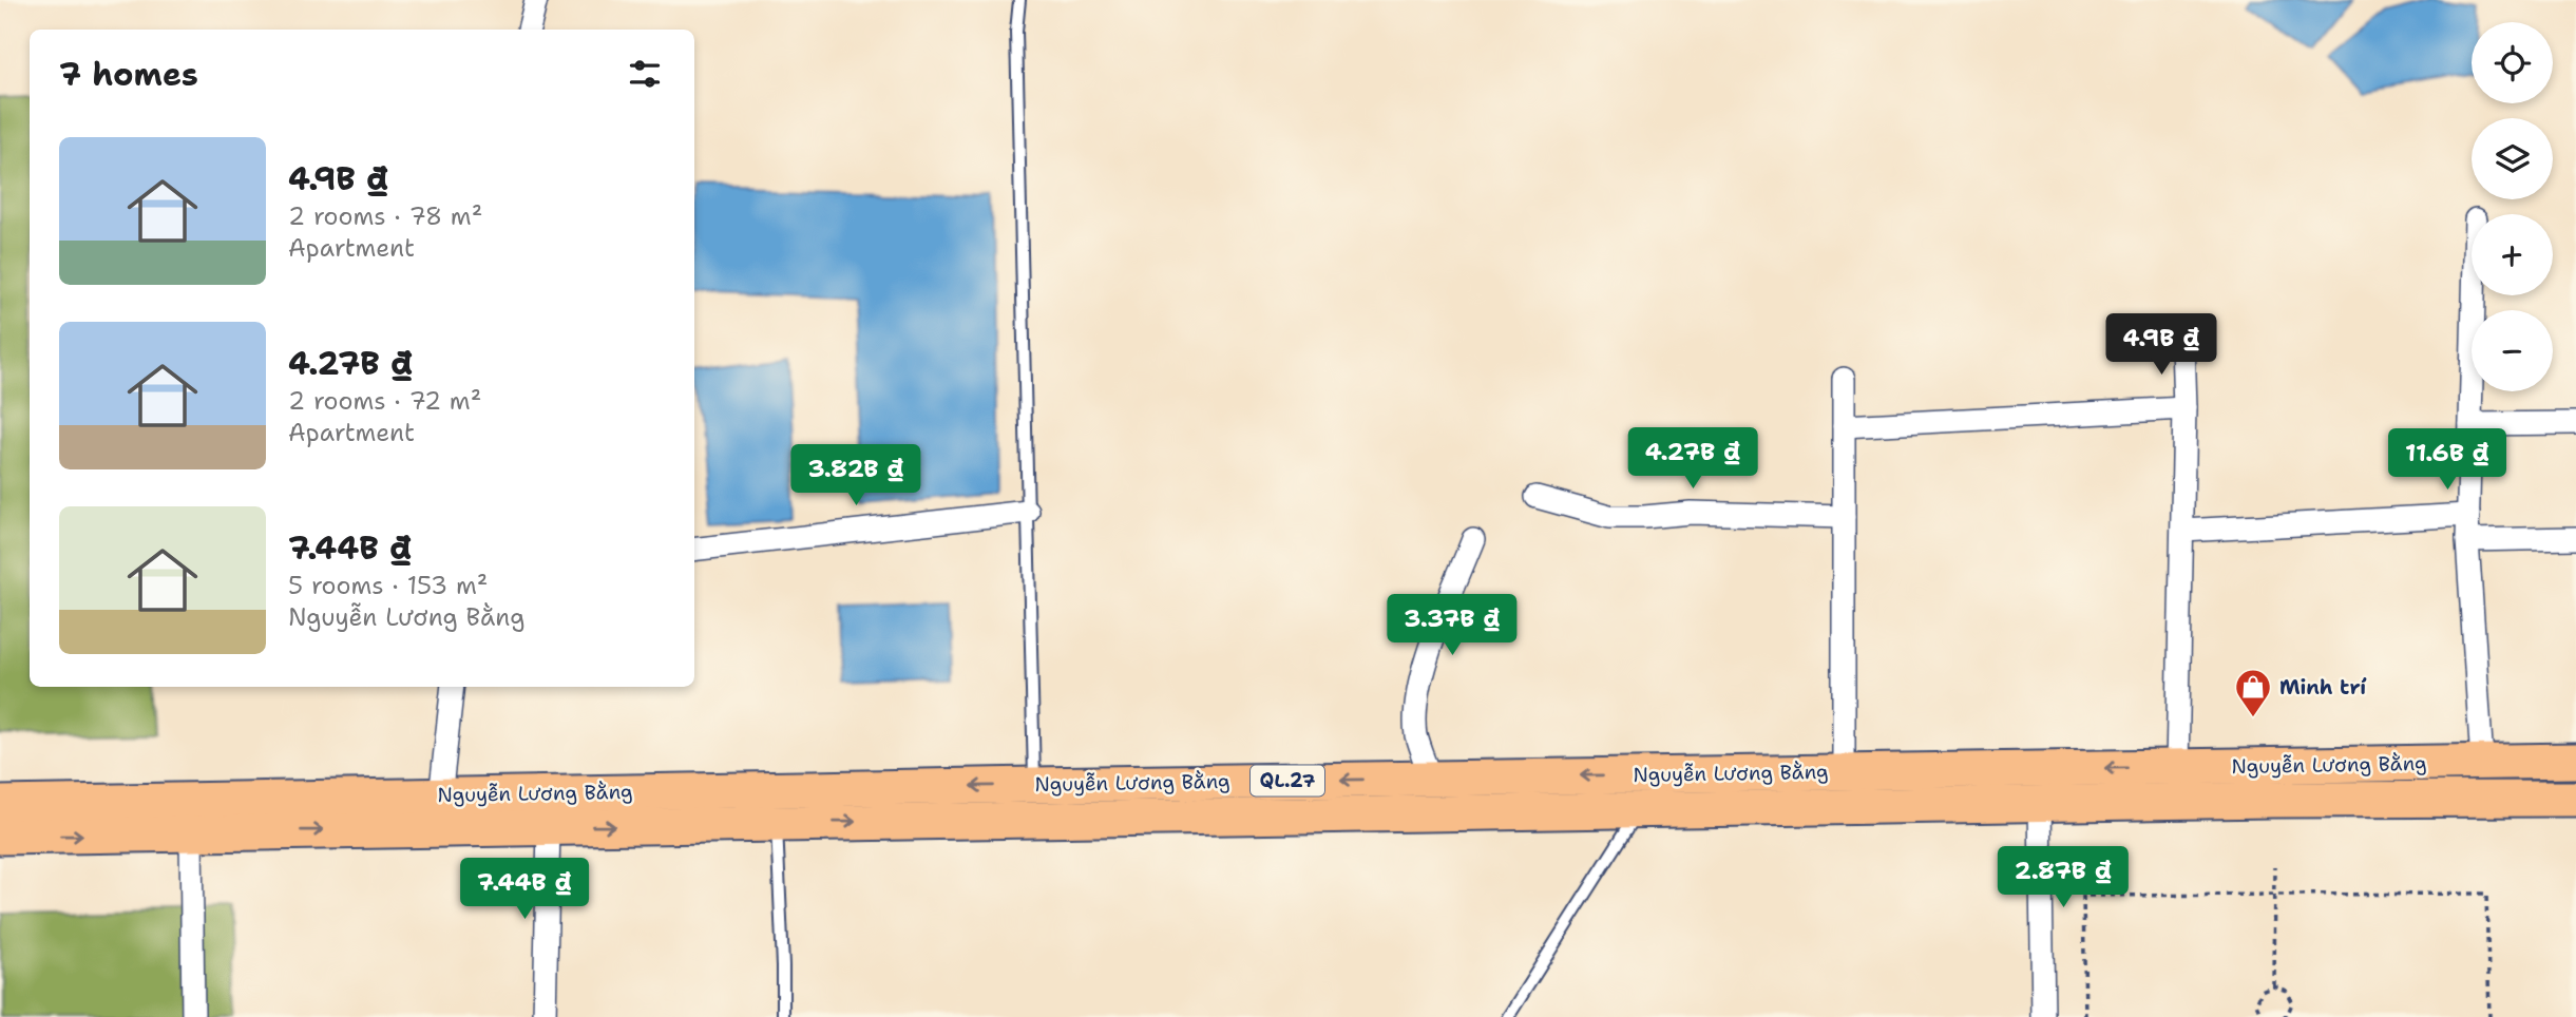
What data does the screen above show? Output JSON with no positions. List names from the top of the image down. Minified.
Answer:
{"streets":{"main road":["Nguyễn Lương Bằng","QL.27"]},"places":{"shop":["Minh trí"]},"page":{"map_buttons":["+","−"],"heading":"7 homes","list":[{"name":"4.9B ₫","note":"2 rooms · 78 m² · Apartment"},{"name":"4.27B ₫","note":"2 rooms · 72 m² · Apartment"},{"name":"7.44B ₫","note":"5 rooms · 153 m² · Nguyễn Lương Bằng"}],"price":["4.9B ₫","4.27B ₫","11.6B ₫","3.82B ₫","3.37B ₫","2.87B ₫","7.44B ₫"]}}
